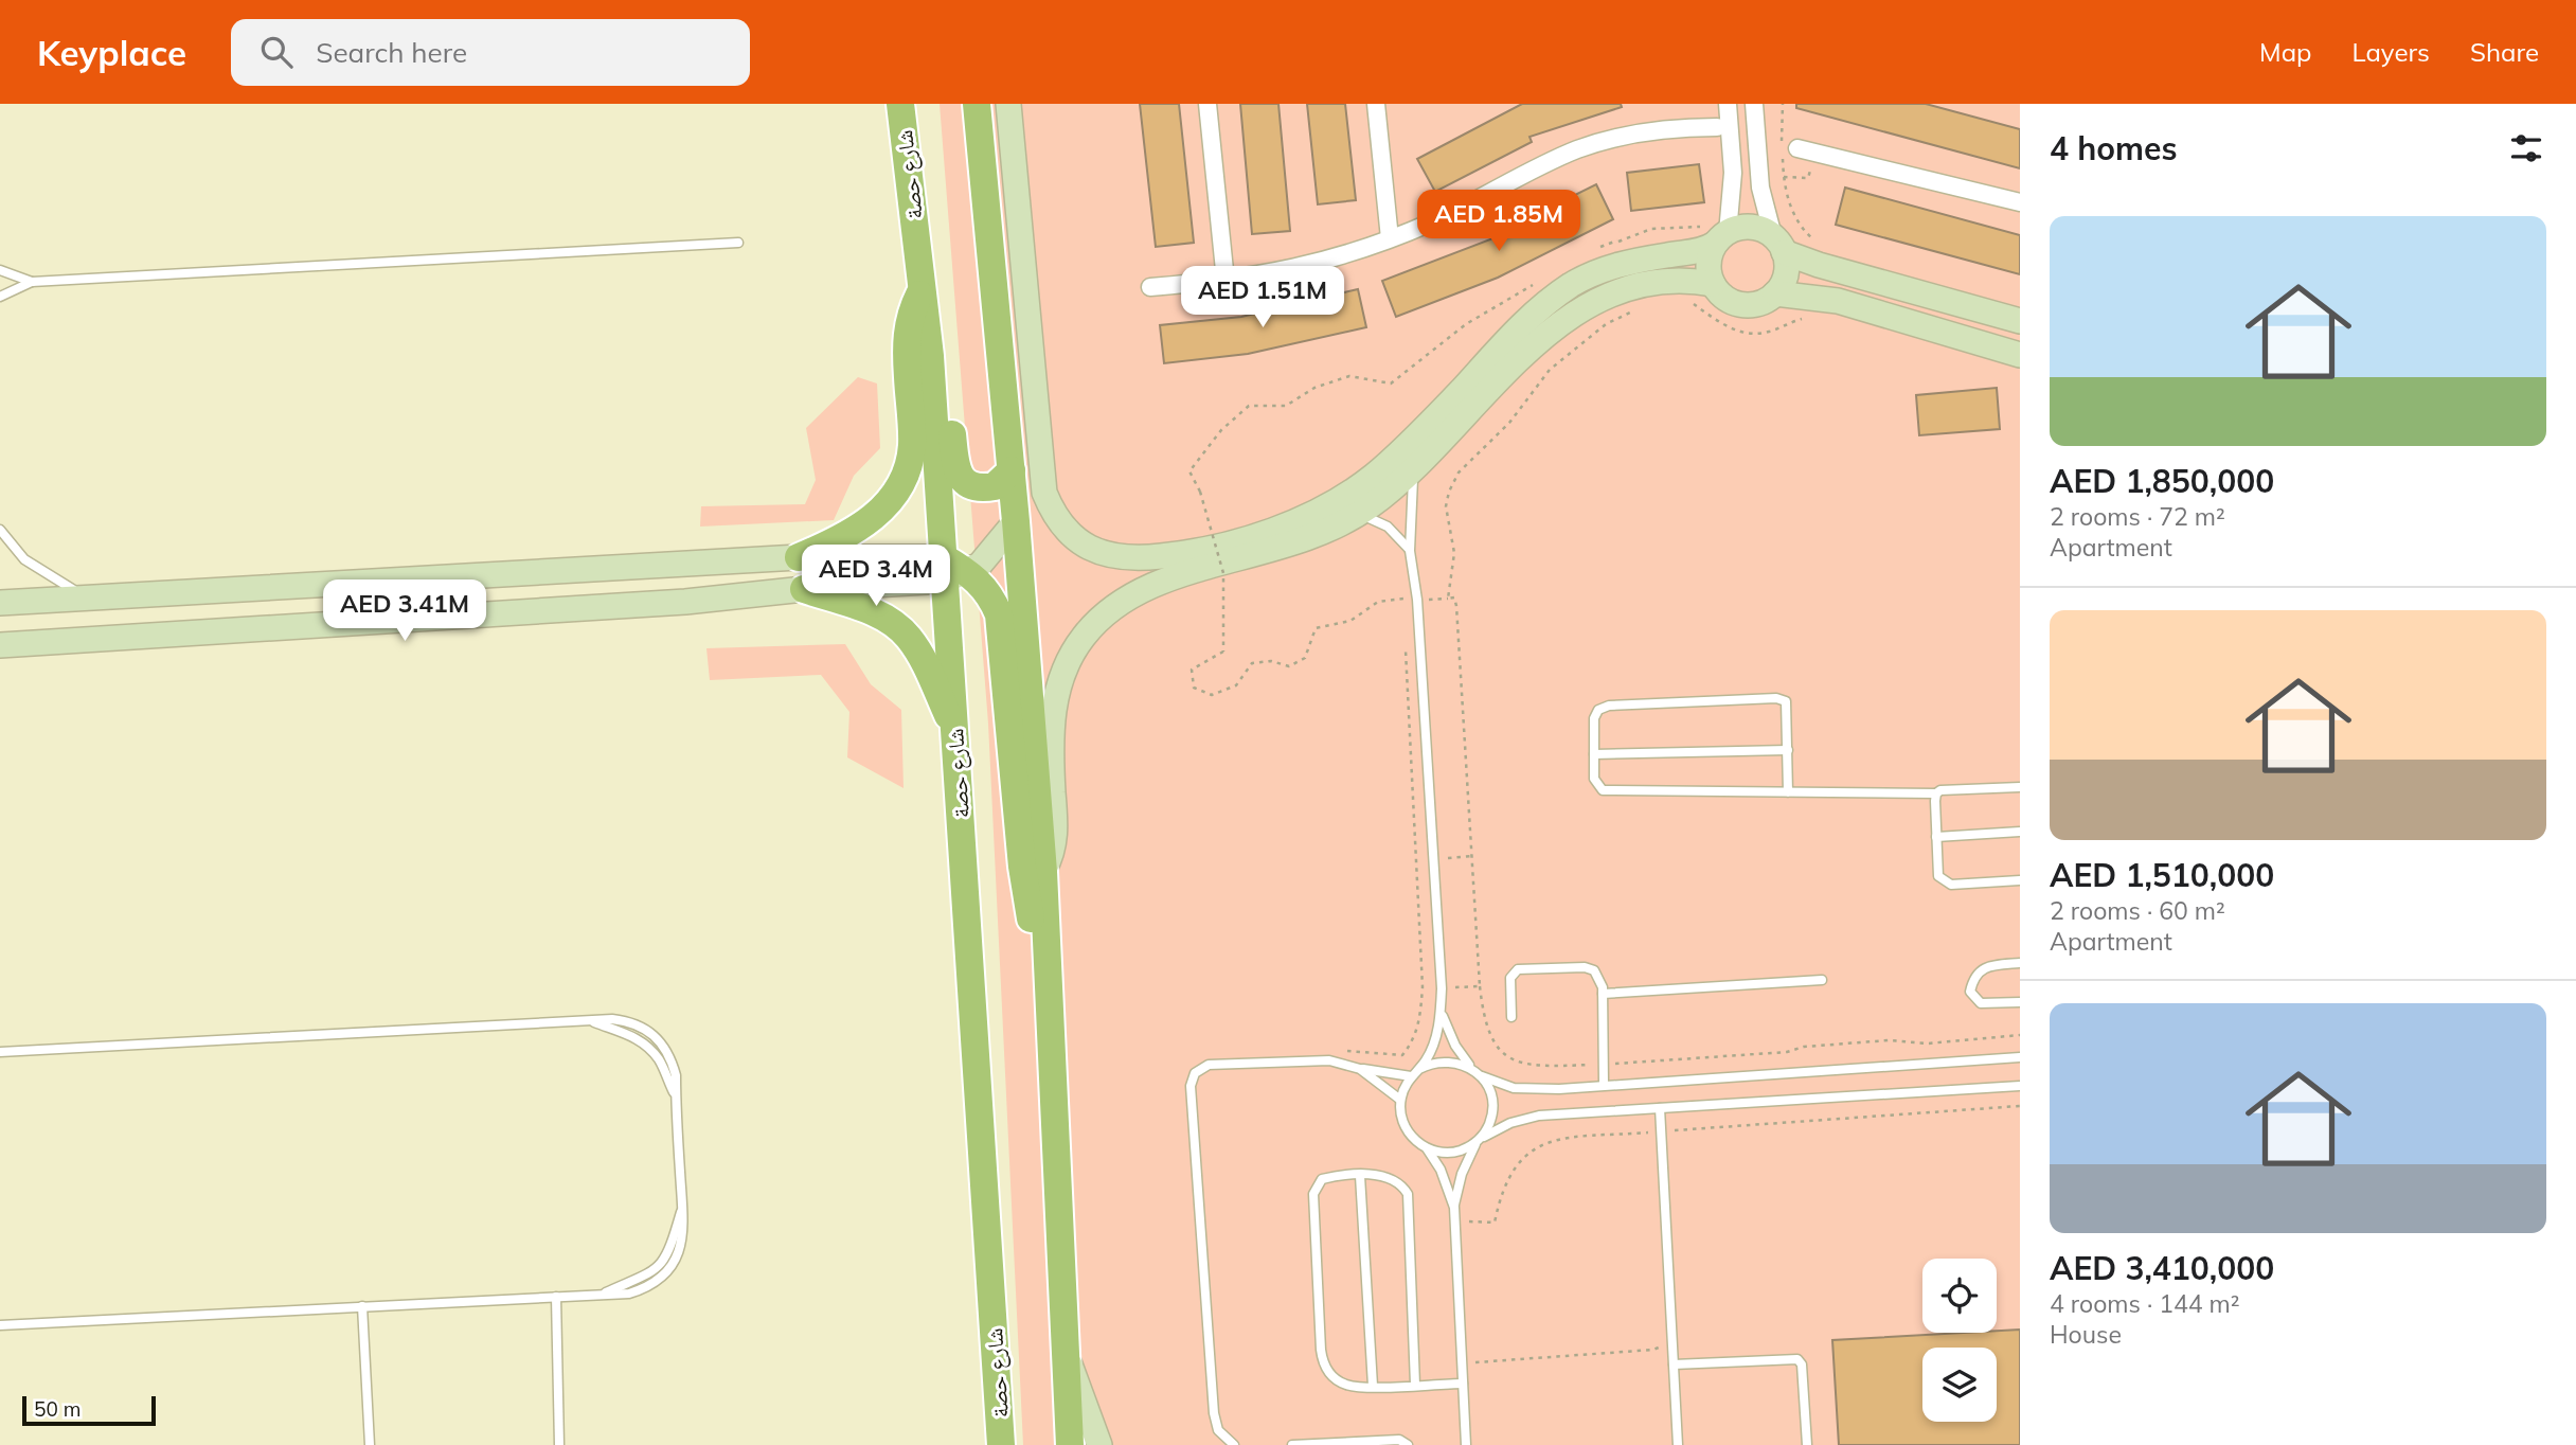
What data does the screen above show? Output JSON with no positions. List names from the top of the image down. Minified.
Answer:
{"streets":{"main road":["شارع حصة"]},"scale_bar":"50 m","page":{"header":"Keyplace","search":"Search here","nav":["Map","Layers","Share"],"heading":"4 homes","price":["AED 1.85M","AED 1.51M","AED 3.4M","AED 3.41M"],"list":[{"name":"AED 1,850,000","note":"2 rooms · 72 m² · Apartment"},{"name":"AED 1,510,000","note":"2 rooms · 60 m² · Apartment"},{"name":"AED 3,410,000","note":"4 rooms · 144 m² · House"}],"scale":"50 m"}}
